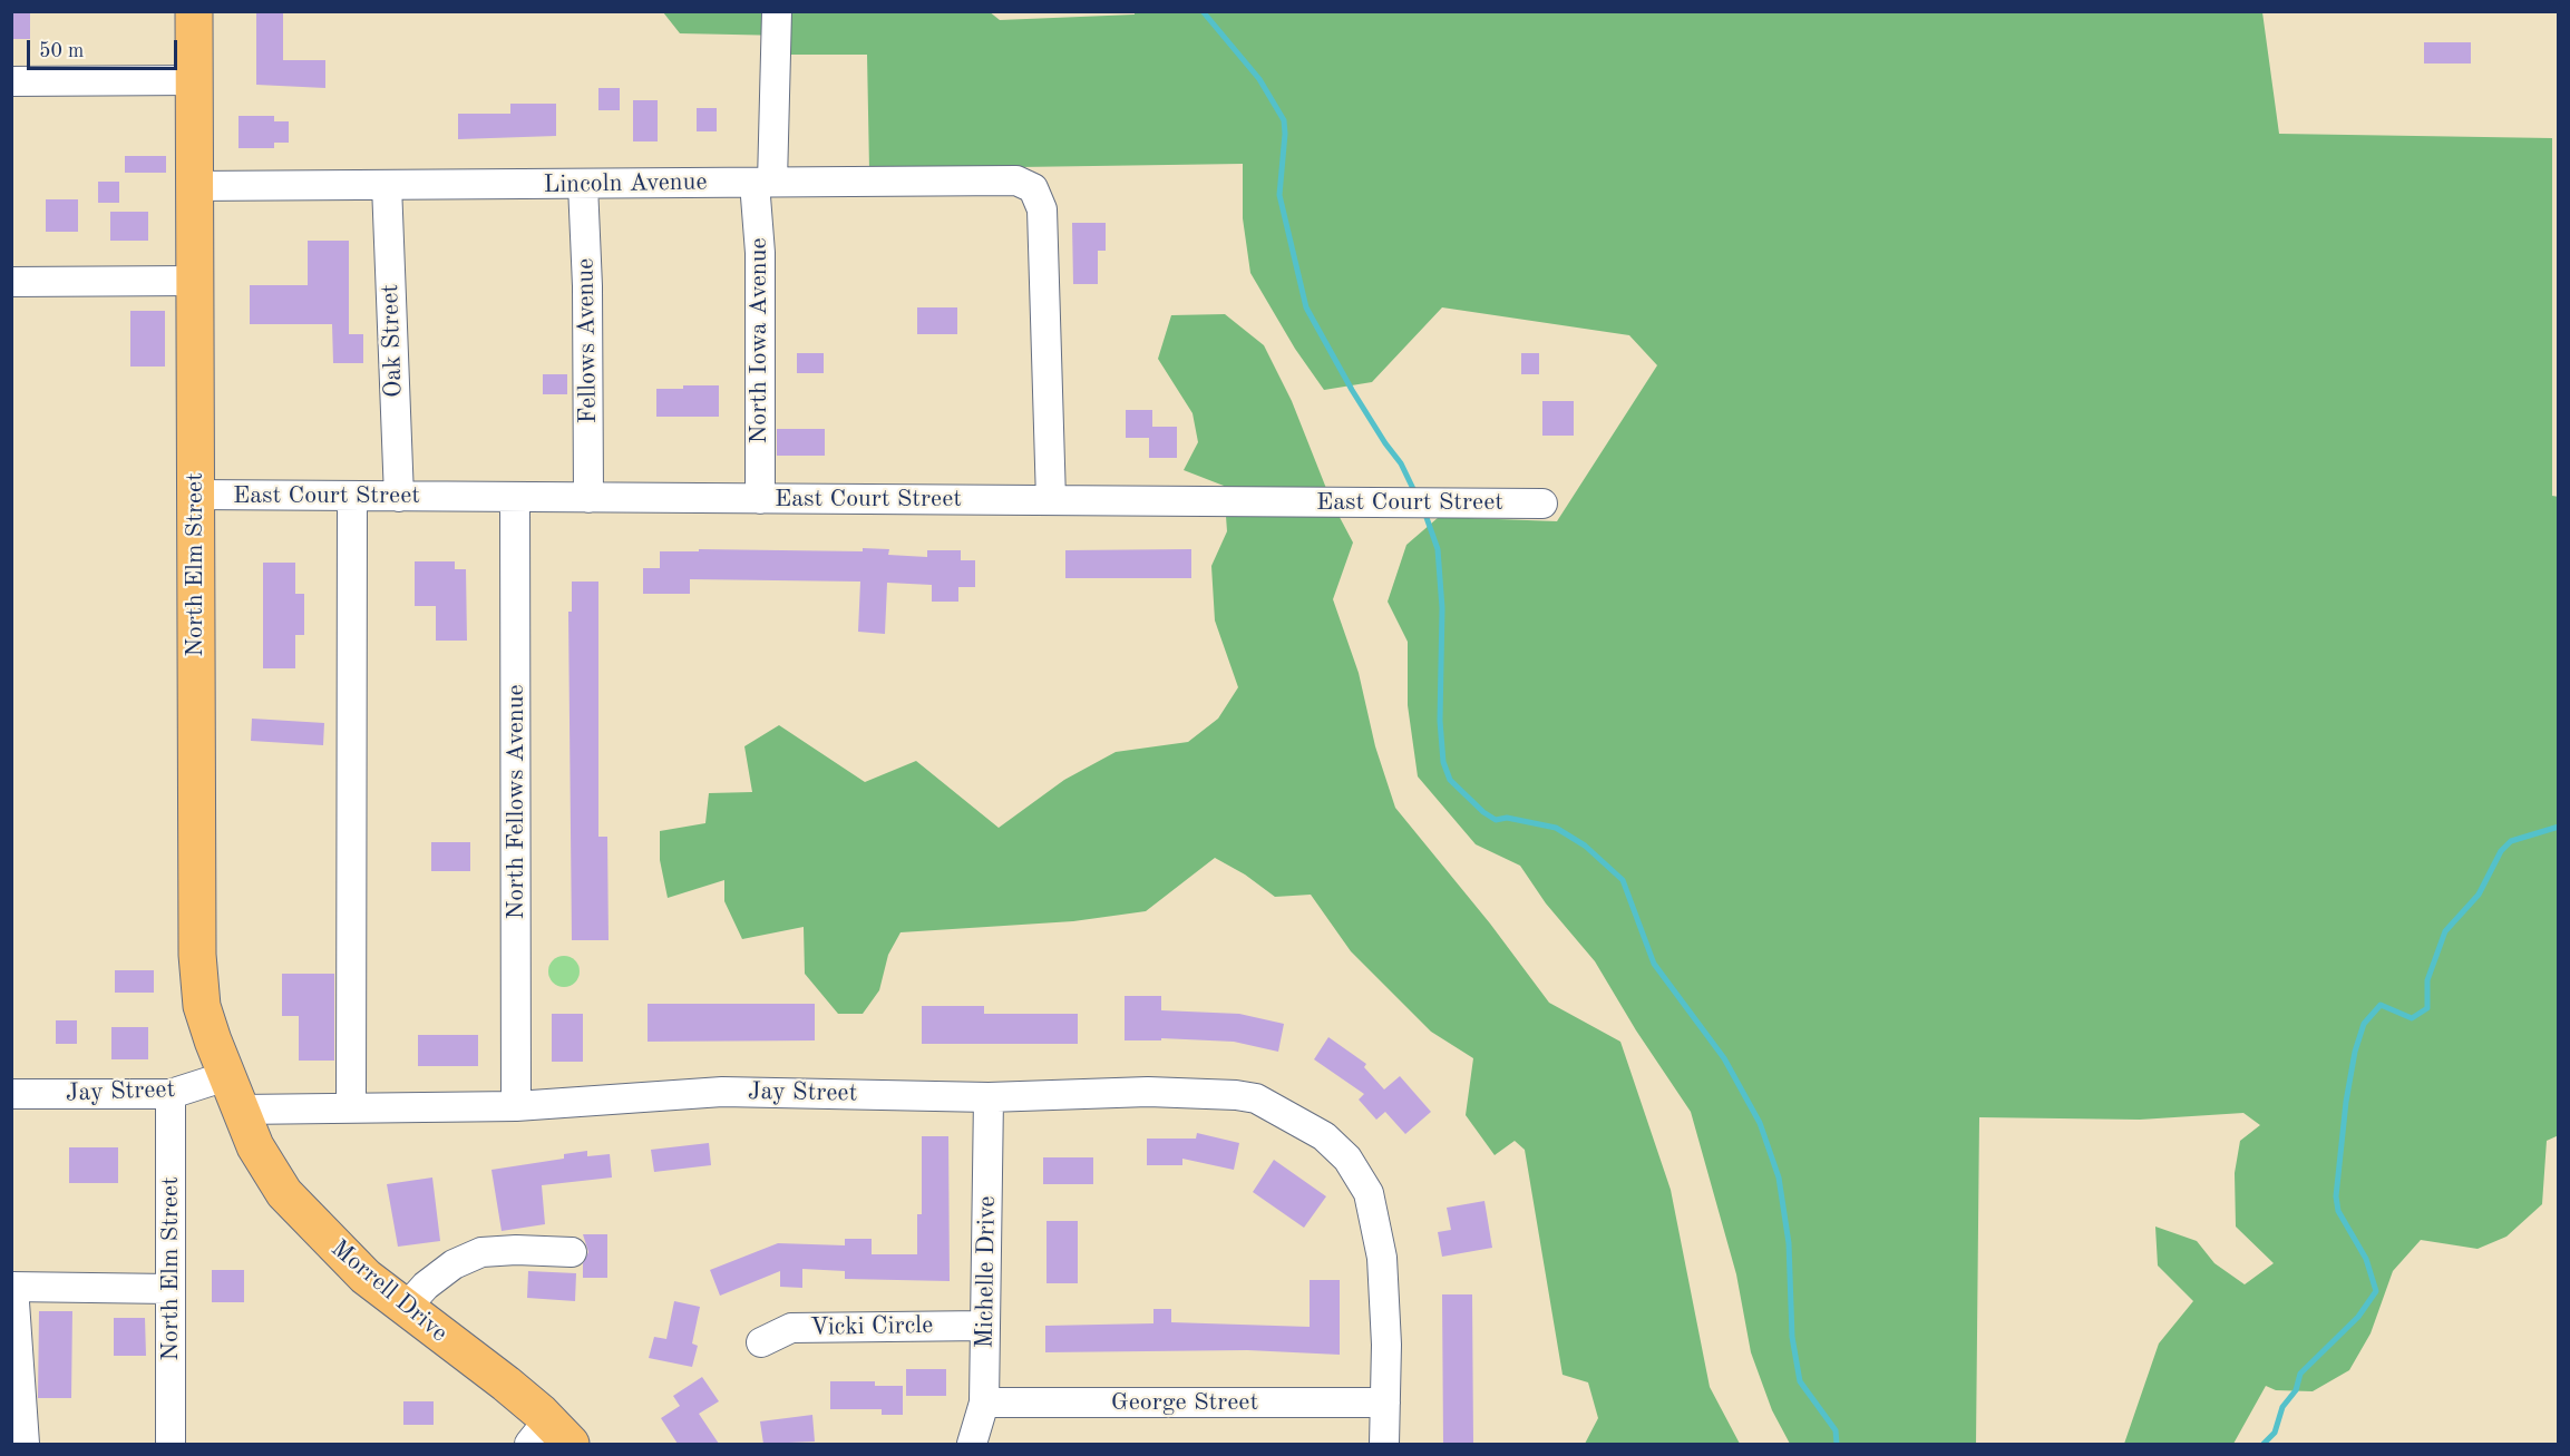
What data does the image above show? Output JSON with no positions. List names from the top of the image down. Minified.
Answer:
{"streets":{"main road":["North Elm Street","Morrell Drive"],"street":["Lincoln Avenue","Oak Street","Fellows Avenue","North Iowa Avenue","East Court Street","North Fellows Avenue","Jay Street","Michelle Drive","Vicki Circle","George Street"]},"crossings":[["Lincoln Avenue","Oak Street"],["Lincoln Avenue","Fellows Avenue"],["Lincoln Avenue","North Iowa Avenue"],["Lincoln Avenue","East Court Street"],["Lincoln Avenue","North Elm Street"],["Oak Street","East Court Street"],["Fellows Avenue","East Court Street"],["North Iowa Avenue","East Court Street"],["East Court Street","North Elm Street"],["East Court Street","North Fellows Avenue"],["North Elm Street","Jay Street"],["North Elm Street","Morrell Drive"],["North Fellows Avenue","Jay Street"],["Jay Street","Michelle Drive"],["Jay Street","Morrell Drive"],["Jay Street","George Street"],["Michelle Drive","Vicki Circle"],["Michelle Drive","George Street"]],"scale_bar":"50 m"}
